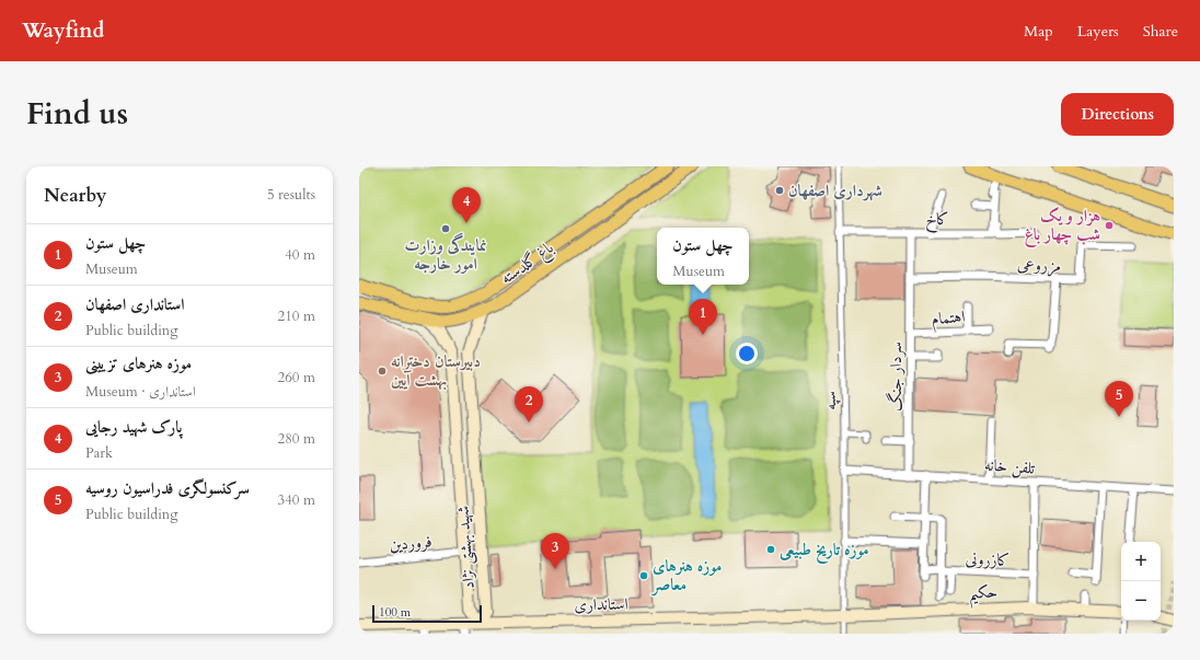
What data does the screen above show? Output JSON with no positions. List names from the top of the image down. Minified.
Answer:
{"streets":{"main road":["باغ گلدسته","شهید بهشتی نژاد","حکیم","استانداری"],"street":["کاخ","مزروعی","اهتمام","سردار جنگ","سپه","تلفن خانه","فروردین","کازرونی"]},"crossings":[["کاخ","سردار جنگ"],["کاخ","سپه"],["باغ گلدسته","شهید بهشتی نژاد"],["مزروعی","سردار جنگ"],["اهتمام","سردار جنگ"],["سردار جنگ","تلفن خانه"],["سپه","تلفن خانه"],["سپه","حکیم"],["سپه","استانداری"],["تلفن خانه","کازرونی"],["فروردین","شهید بهشتی نژاد"],["شهید بهشتی نژاد","استانداری"],["کازرونی","حکیم"],["حکیم","استانداری"]],"places":["شهرداری اصفهان","هزار و یک شب چهار باغ","نمایندگی وزارت امور خارجه","دبیرستان دخترانه بهشت آیین","موزه تاریخ طبیعی","موزه هنرهای معاصر"],"scale_bar":"100 m","page":{"header":"Wayfind","nav":["Map","Layers","Share"],"title":"Find us","buttons":"Directions","heading":["Nearby","5 results"],"pins":["4","1","5","2","3"],"list":[{"mark":"1","name":"چهل ستون","note":"Museum","value":"40 m"},{"mark":"2","name":"استانداری اصفهان","note":"Public building","value":"210 m"},{"mark":"3","name":"موزه هنرهای تزیینی","note":"Museum · استانداری","value":"260 m"},{"mark":"4","name":"پارک شهید رجایی","note":"Park","value":"280 m"},{"mark":"5","name":"سرکنسولگری فدراسیون روسیه","note":"Public building","value":"340 m"}],"popup":["چهل ستون","Museum"],"map_buttons":["+","−"],"scale":"100 m"}}
